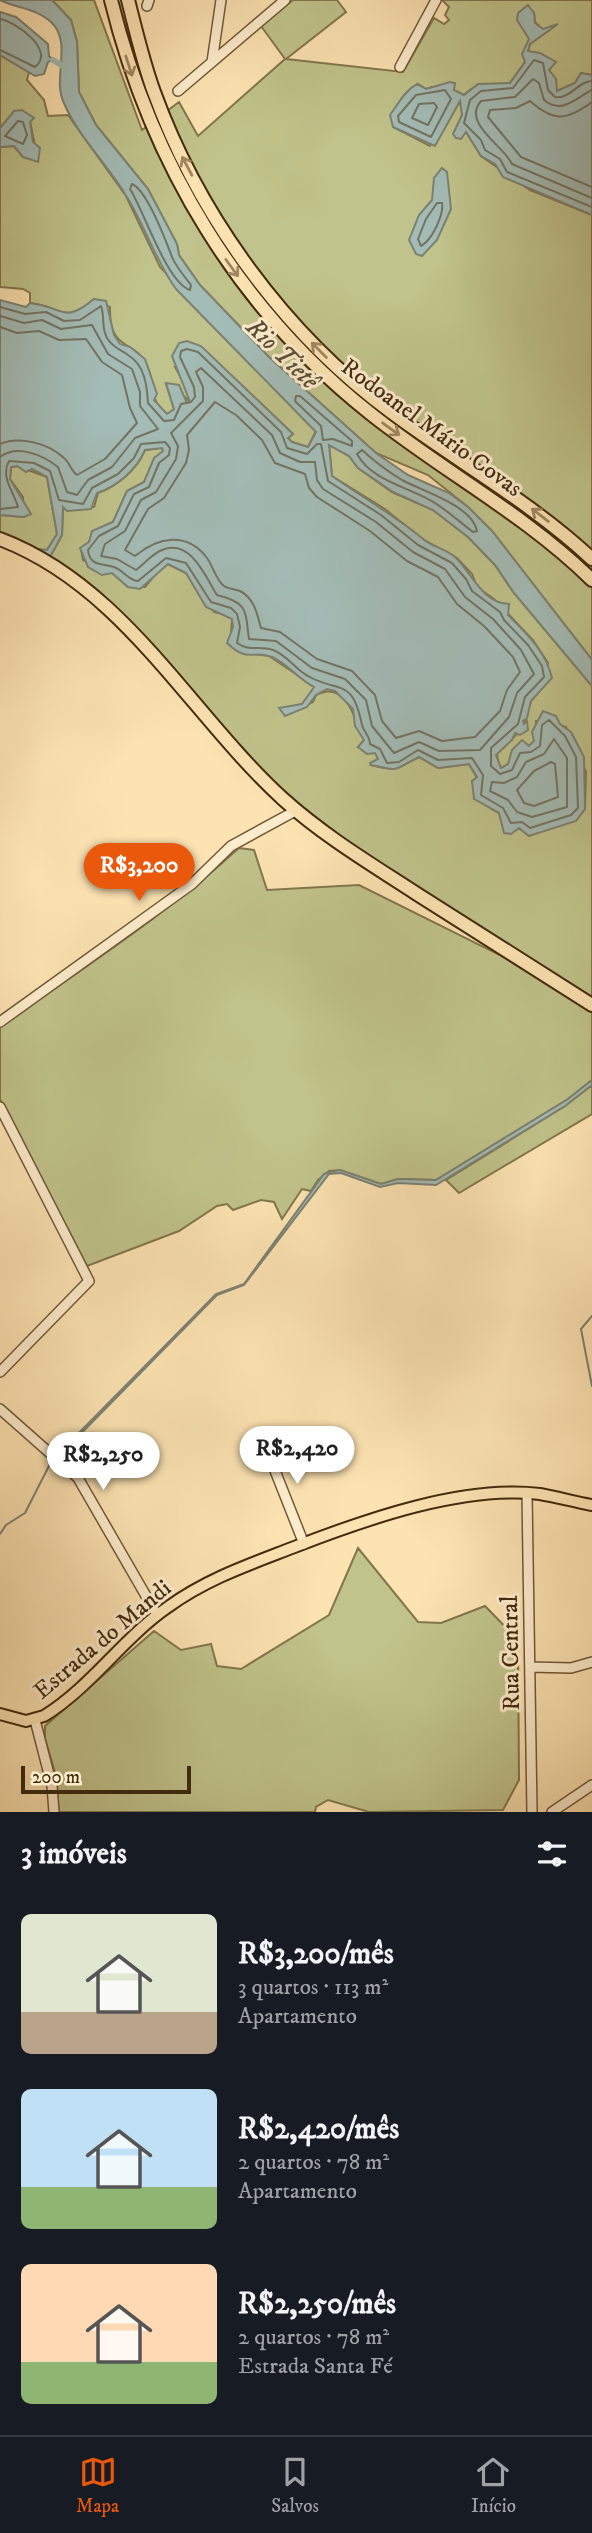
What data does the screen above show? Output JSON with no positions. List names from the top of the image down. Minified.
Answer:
{"streets":{"highway":["Rodoanel Mário Covas"],"main road":["Estrada do Mandi"],"street":["Rua Central"]},"crossings":[["Estrada do Mandi","Rua Central"]],"water":["Rio Tietê"],"scale_bar":"200 m","page":{"price":["R$3,200","R$2,420","R$2,250"],"scale":"200 m","heading":"3 imóveis","list":[{"name":"R$3,200/mês","note":"3 quartos · 113 m² · Apartamento"},{"name":"R$2,420/mês","note":"2 quartos · 78 m² · Apartamento"},{"name":"R$2,250/mês","note":"2 quartos · 78 m² · Estrada Santa Fé"}],"tabs":["Mapa","Salvos","Início"]}}
